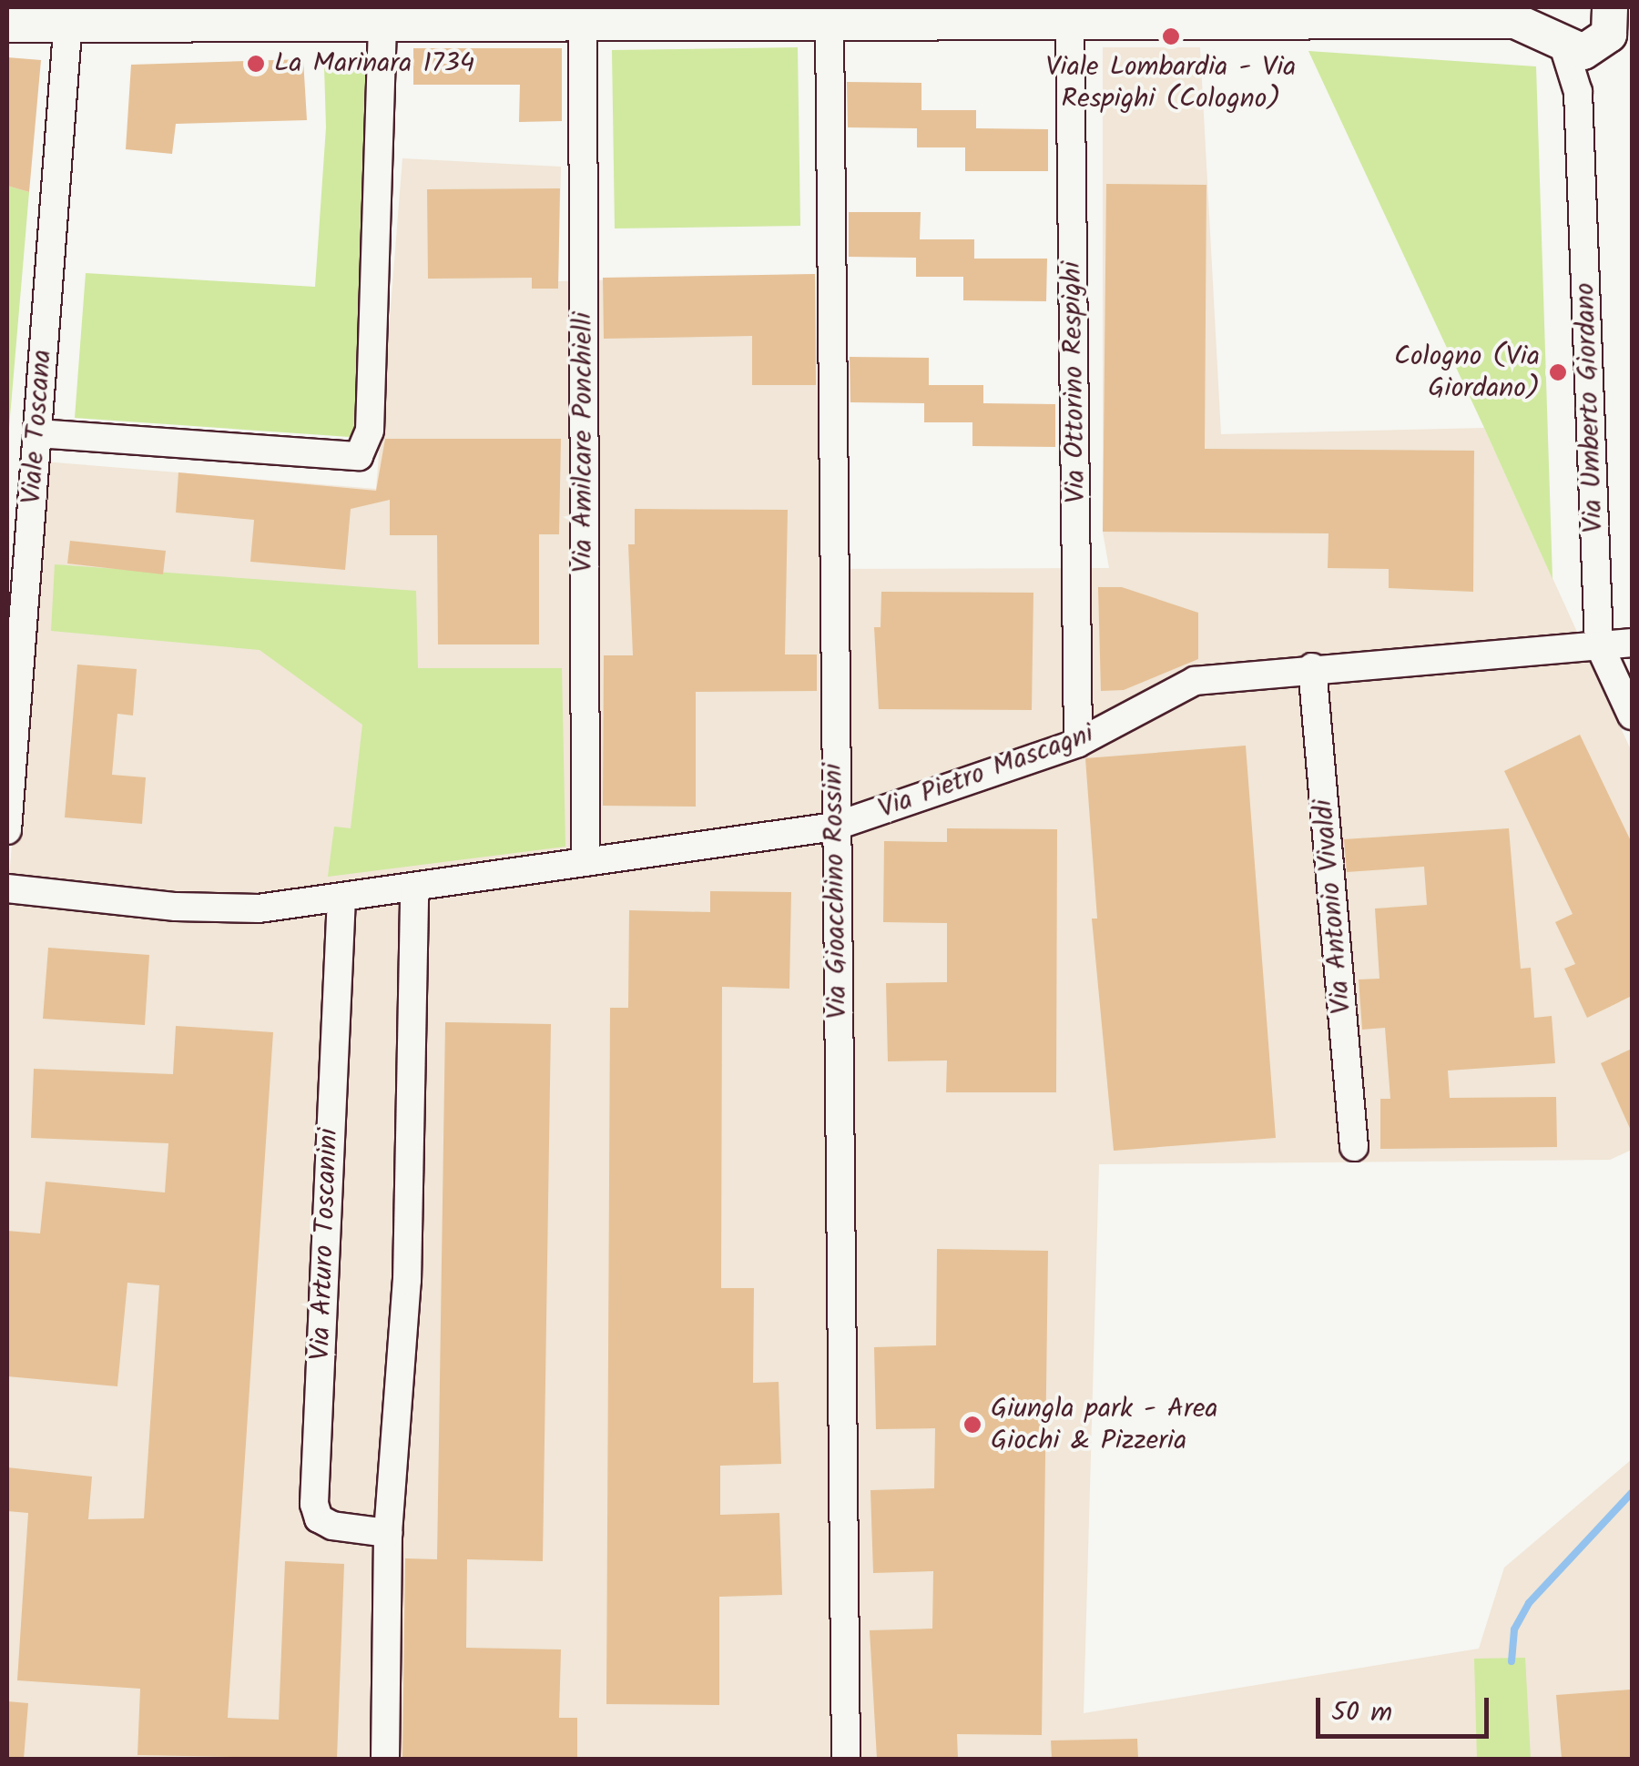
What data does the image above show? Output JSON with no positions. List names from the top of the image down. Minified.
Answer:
{"streets":{"street":["Via Ottorino Respighi","Via Umberto Giordano","Viale Toscana","Via Amilcare Ponchielli","Via Pietro Mascagni","Via Gioacchino Rossini","Via Antonio Vivaldi","Via Arturo Toscanini"]},"crossings":[["Via Ottorino Respighi","Via Pietro Mascagni"],["Via Umberto Giordano","Via Pietro Mascagni"],["Via Amilcare Ponchielli","Via Pietro Mascagni"],["Via Pietro Mascagni","Via Gioacchino Rossini"],["Via Pietro Mascagni","Via Antonio Vivaldi"],["Via Pietro Mascagni","Via Arturo Toscanini"]],"places":["Viale Lombardia - Via Respighi (Cologno)","La Marinara 1734","Cologno (Via Giordano)","Giungla park - Area Giochi & Pizzeria"],"scale_bar":"50 m"}
